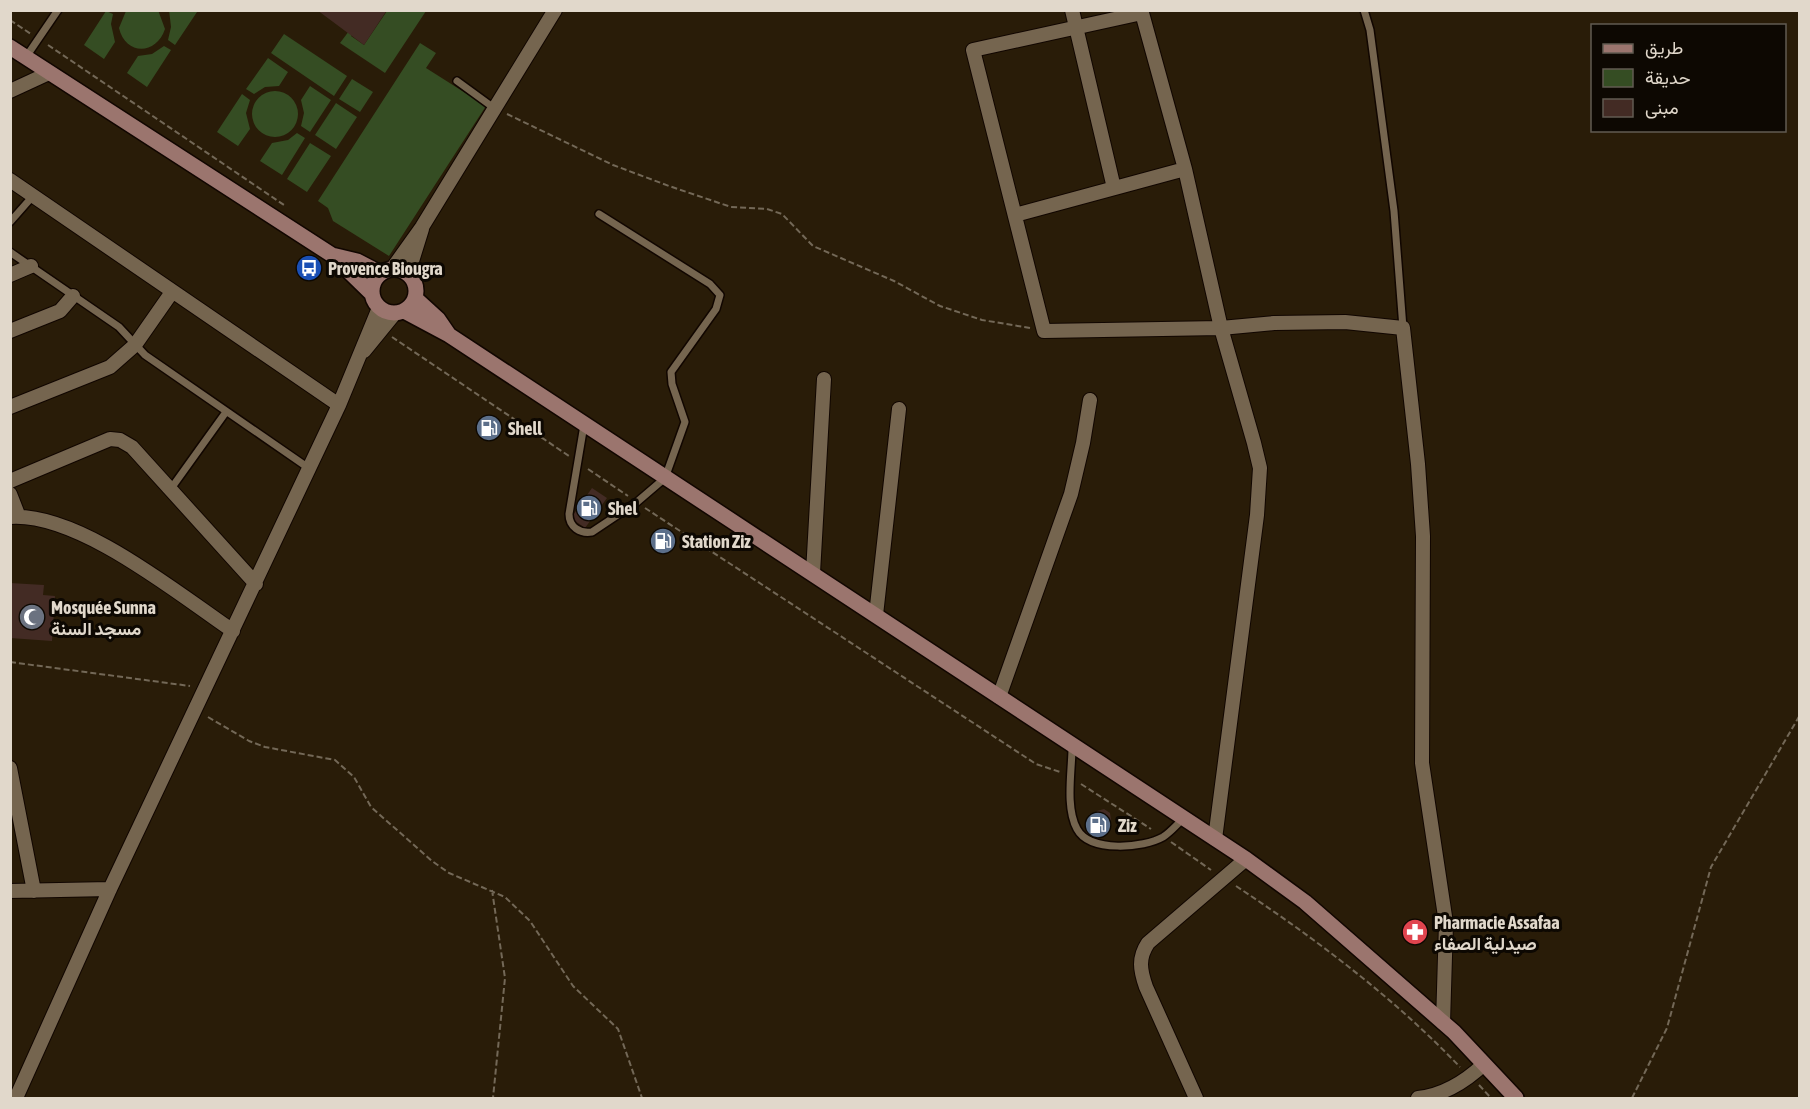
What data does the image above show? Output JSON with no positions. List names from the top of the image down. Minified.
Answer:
{"places":{"bus stop":["Provence Biougra"],"fuel station":["Shell","Shel","Station Ziz","Ziz"],"mosque":["Mosquée Sunna مسجد السنة"],"pharmacy":["Pharmacie Assafaa صيدلية الصفاء"]},"legend":["طريق","حديقة","مبنى"]}
